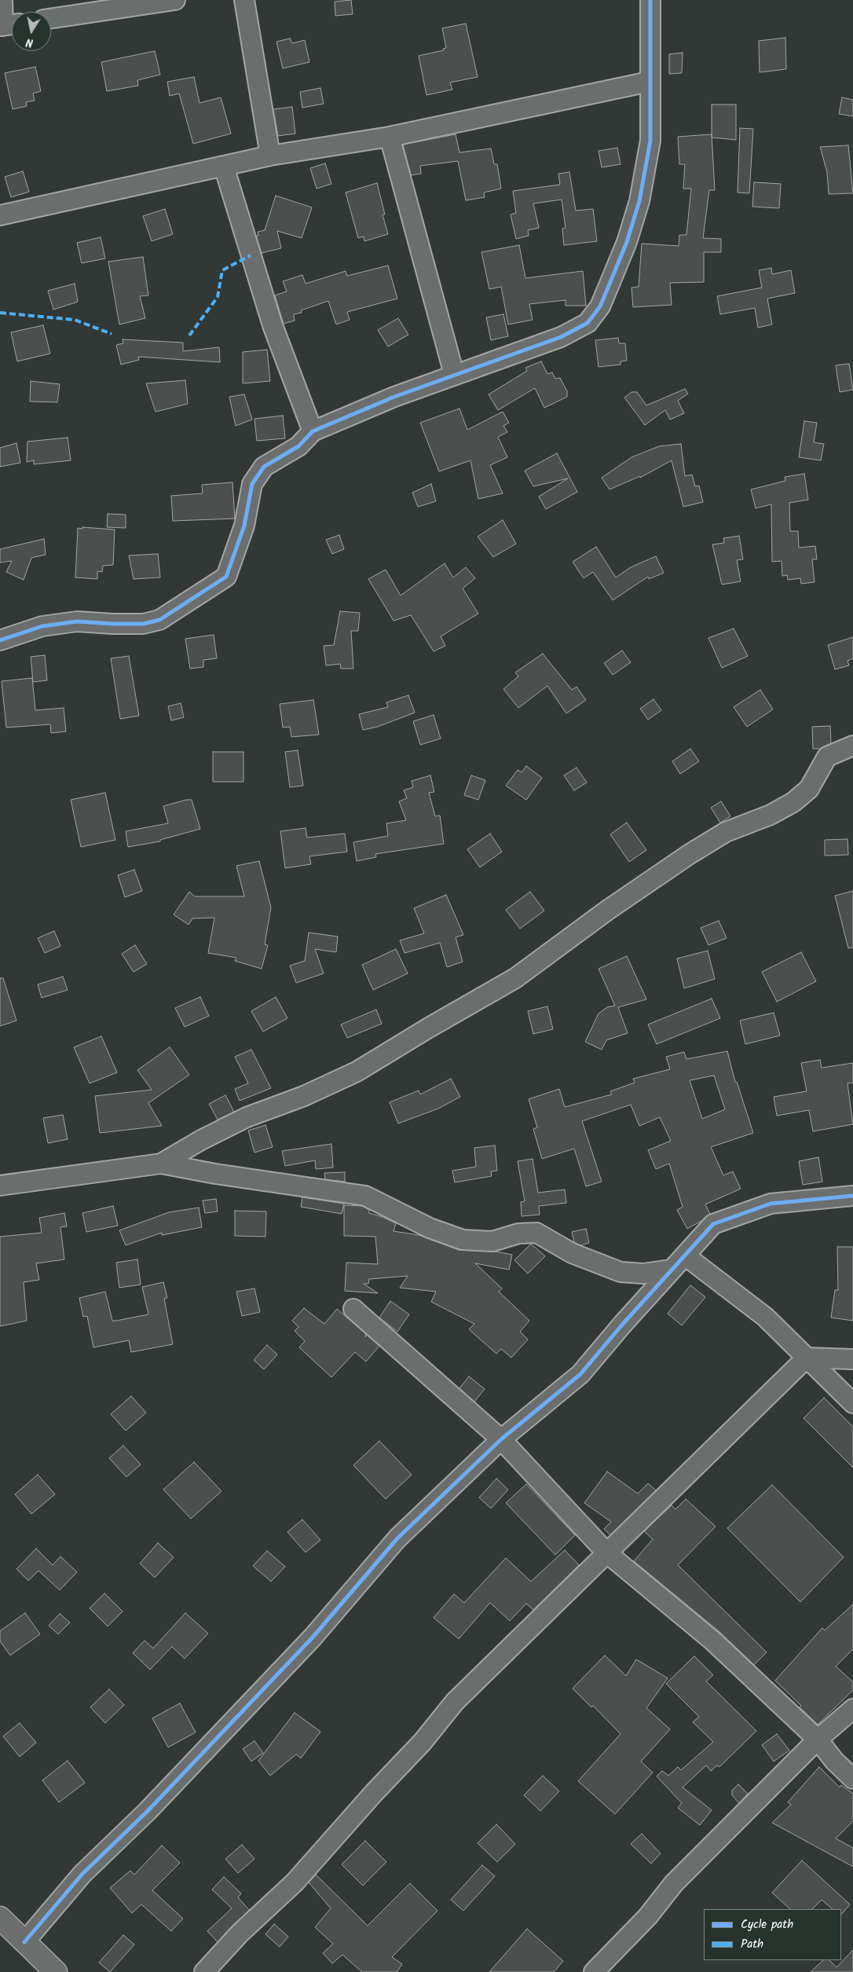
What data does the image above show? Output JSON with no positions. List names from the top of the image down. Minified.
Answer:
{"legend":["Cycle path","Path"],"north":"bottom"}
